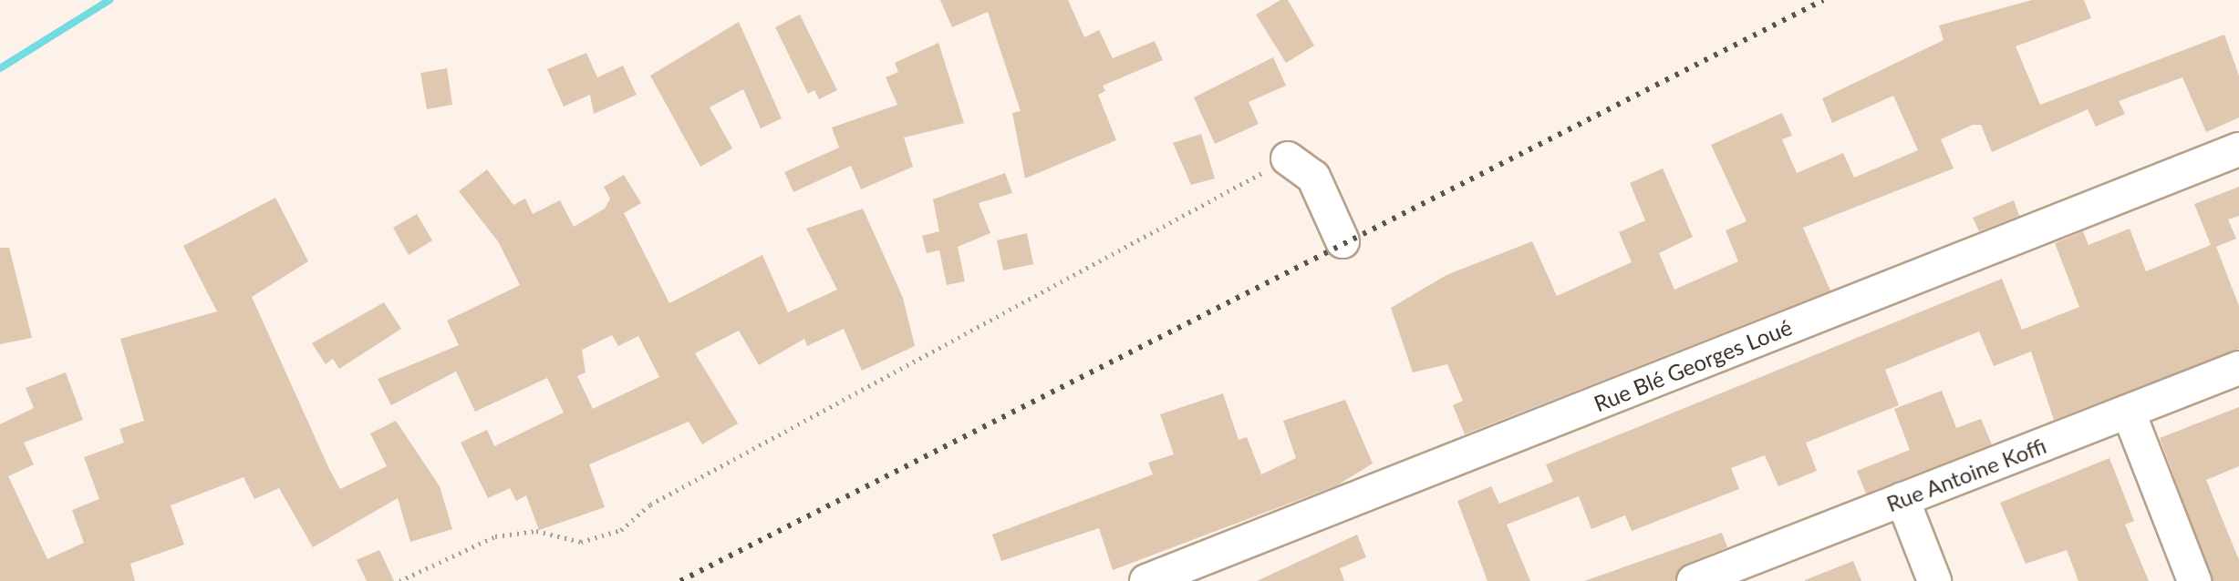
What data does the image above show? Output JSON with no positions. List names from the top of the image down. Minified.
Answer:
{"streets":{"street":["Rue Blé Georges Loué","Rue Antoine Koffi"]}}
